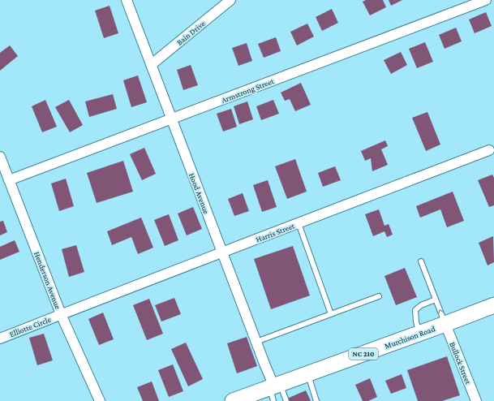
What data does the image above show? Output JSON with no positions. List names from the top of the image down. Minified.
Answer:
{"streets":{"main road":["Murchison Road","NC 210"],"street":["Bain Drive","Armstrong Street","Hood Avenue","Harris Street","Henderson Avenue","Elliotte Circle","Bullock Street"]},"crossings":[["Bain Drive","Hood Avenue"],["Armstrong Street","Hood Avenue"],["Armstrong Street","Henderson Avenue"],["Hood Avenue","Harris Street"],["Hood Avenue","Murchison Road"],["Harris Street","Henderson Avenue"],["Harris Street","Elliotte Circle"],["Henderson Avenue","Elliotte Circle"],["Murchison Road","Bullock Street"]]}
